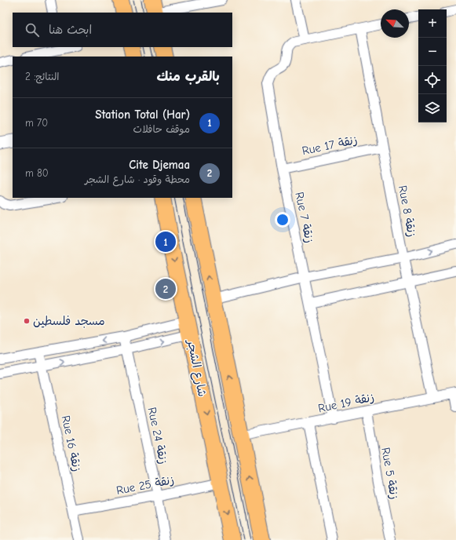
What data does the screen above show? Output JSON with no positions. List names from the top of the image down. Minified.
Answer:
{"streets":{"main road":["شارع الشجر"],"street":["Rue 17 زنقة","Rue 8 زنقة","Rue 7 زنقة","Rue 19 زنقة","Rue 24 زنقة","Rue 16 زنقة","Rue 5 زنقة","Rue 25 زنقة"]},"crossings":[["Rue 17 زنقة","Rue 8 زنقة"],["Rue 17 زنقة","Rue 7 زنقة"],["Rue 8 زنقة","Rue 19 زنقة"],["Rue 7 زنقة","Rue 19 زنقة"],["شارع الشجر","Rue 25 زنقة"],["Rue 19 زنقة","Rue 5 زنقة"],["Rue 24 زنقة","Rue 25 زنقة"],["Rue 16 زنقة","Rue 25 زنقة"]],"places":["مسجد فلسطين"],"north":"top left","page":{"map_buttons":["+","−"],"search":"ابحث هنا","heading":["بالقرب منك","النتائج: 2"],"list":[{"mark":"1","name":"Station Total (Har)","note":"موقف حافلات","value":"70 m"},{"mark":"2","name":"Cite Djemaa","note":"محطة وقود · شارع الشجر","value":"80 m"}],"pins":["1","2"]}}
